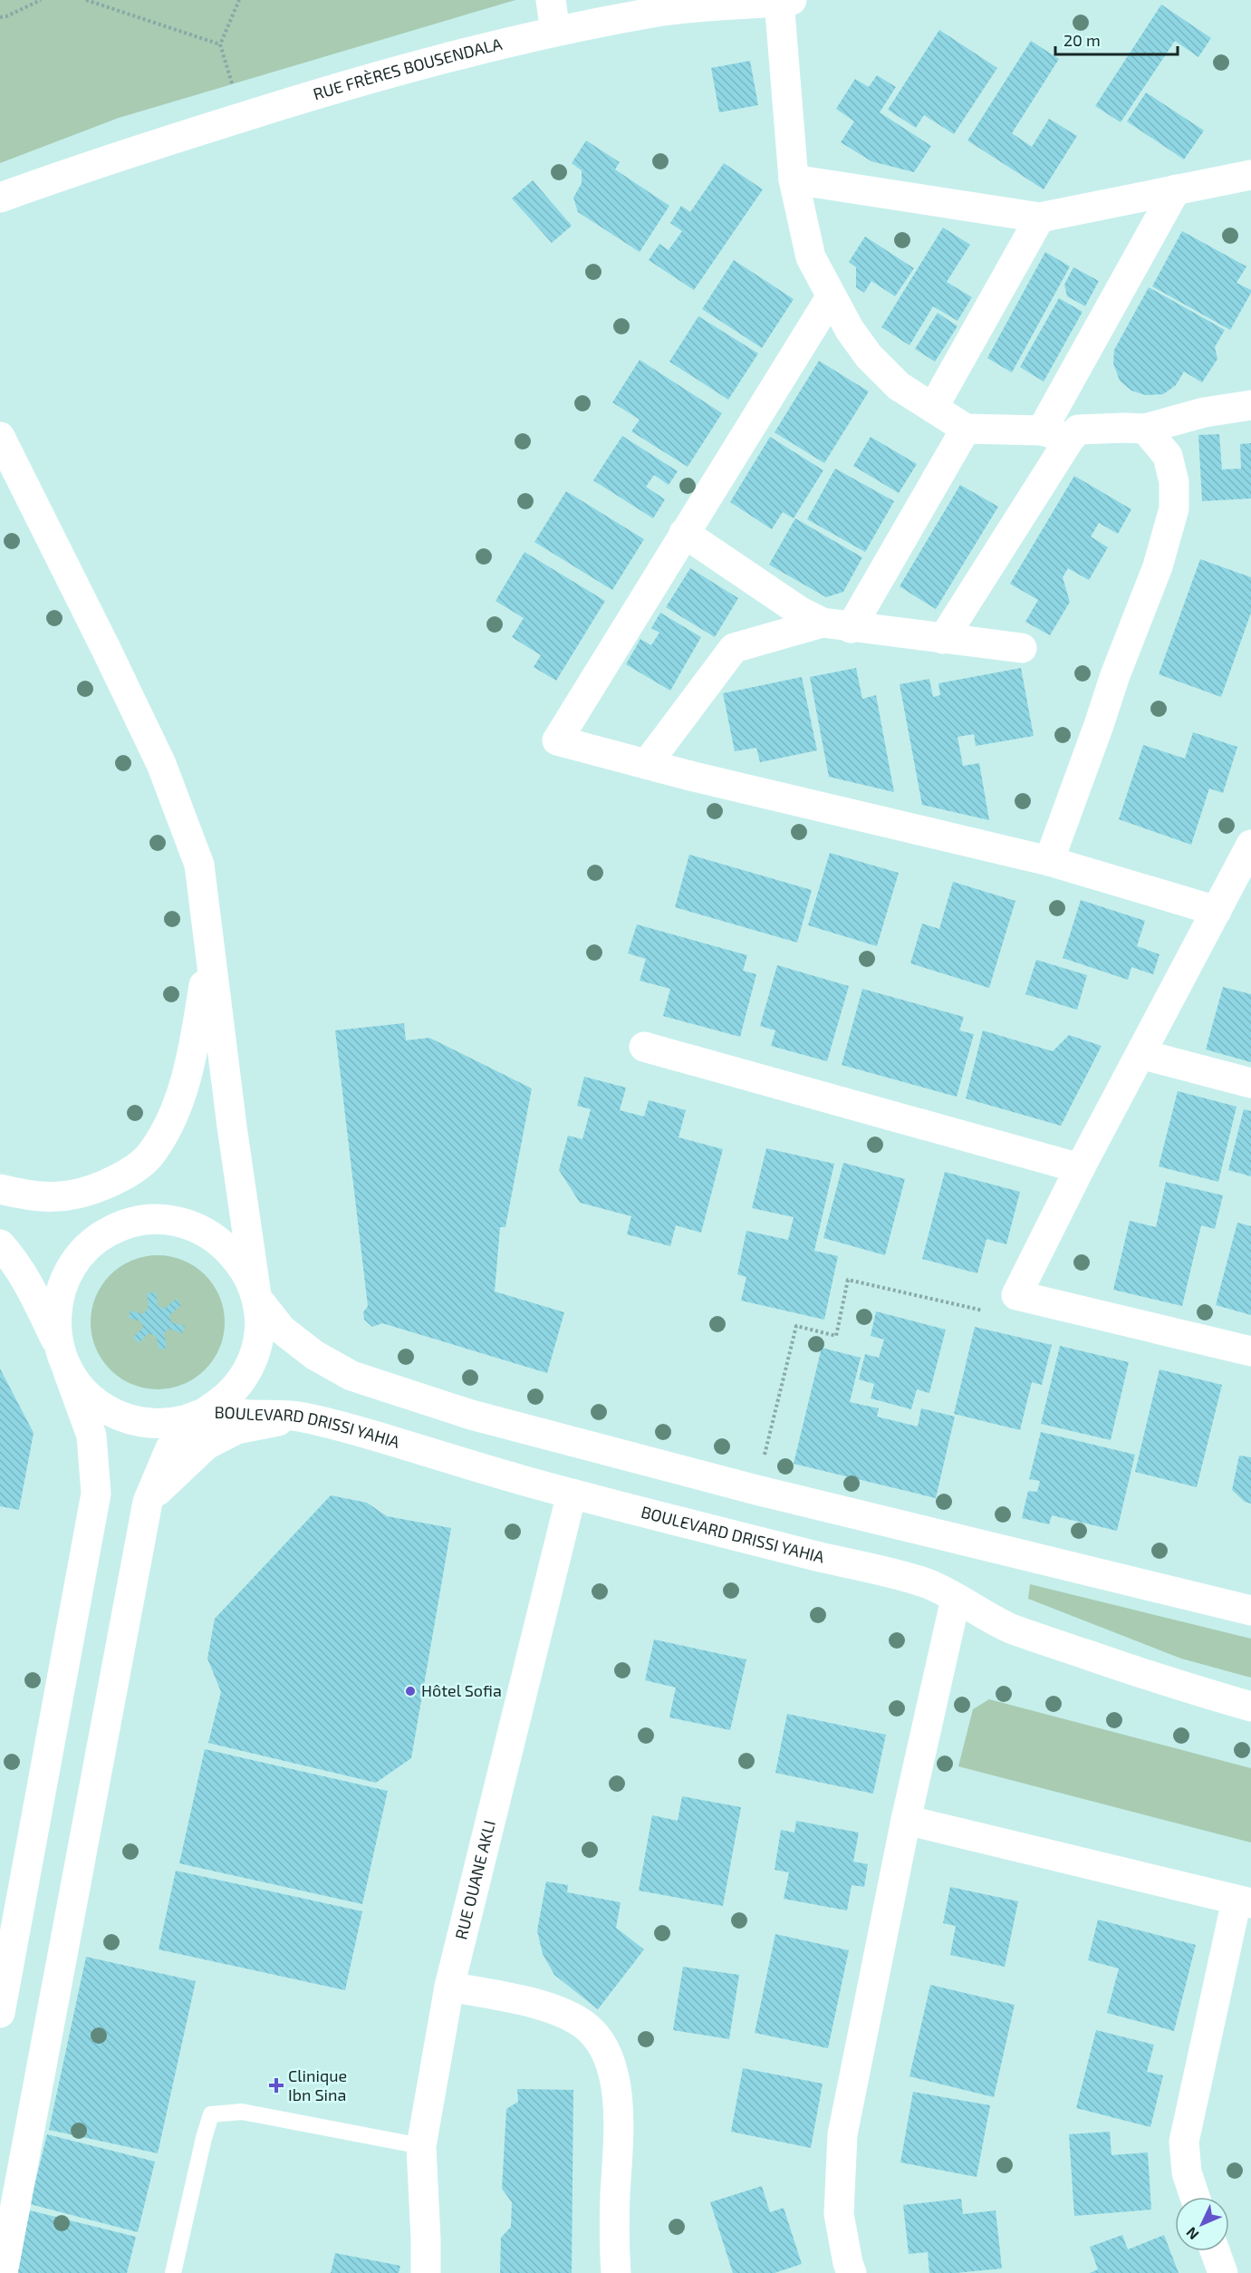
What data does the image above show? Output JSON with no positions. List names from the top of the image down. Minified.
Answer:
{"streets":{"street":["RUE FRÈRES BOUSENDALA","BOULEVARD DRISSI YAHIA","RUE OUANE AKLI"]},"crossings":[["BOULEVARD DRISSI YAHIA","RUE OUANE AKLI"]],"places":{"other":["Hôtel Sofia"],"health":["Clinique Ibn Sina"]},"scale_bar":"20 m","north":"bottom left"}
